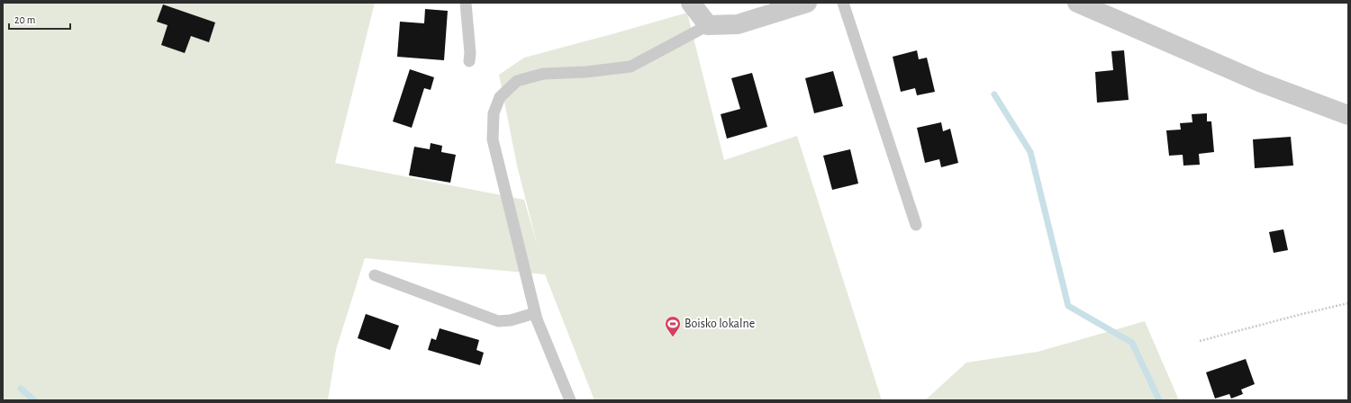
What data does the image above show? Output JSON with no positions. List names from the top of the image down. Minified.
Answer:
{"places":{"sports":["Boisko lokalne"]},"scale_bar":"20 m"}
